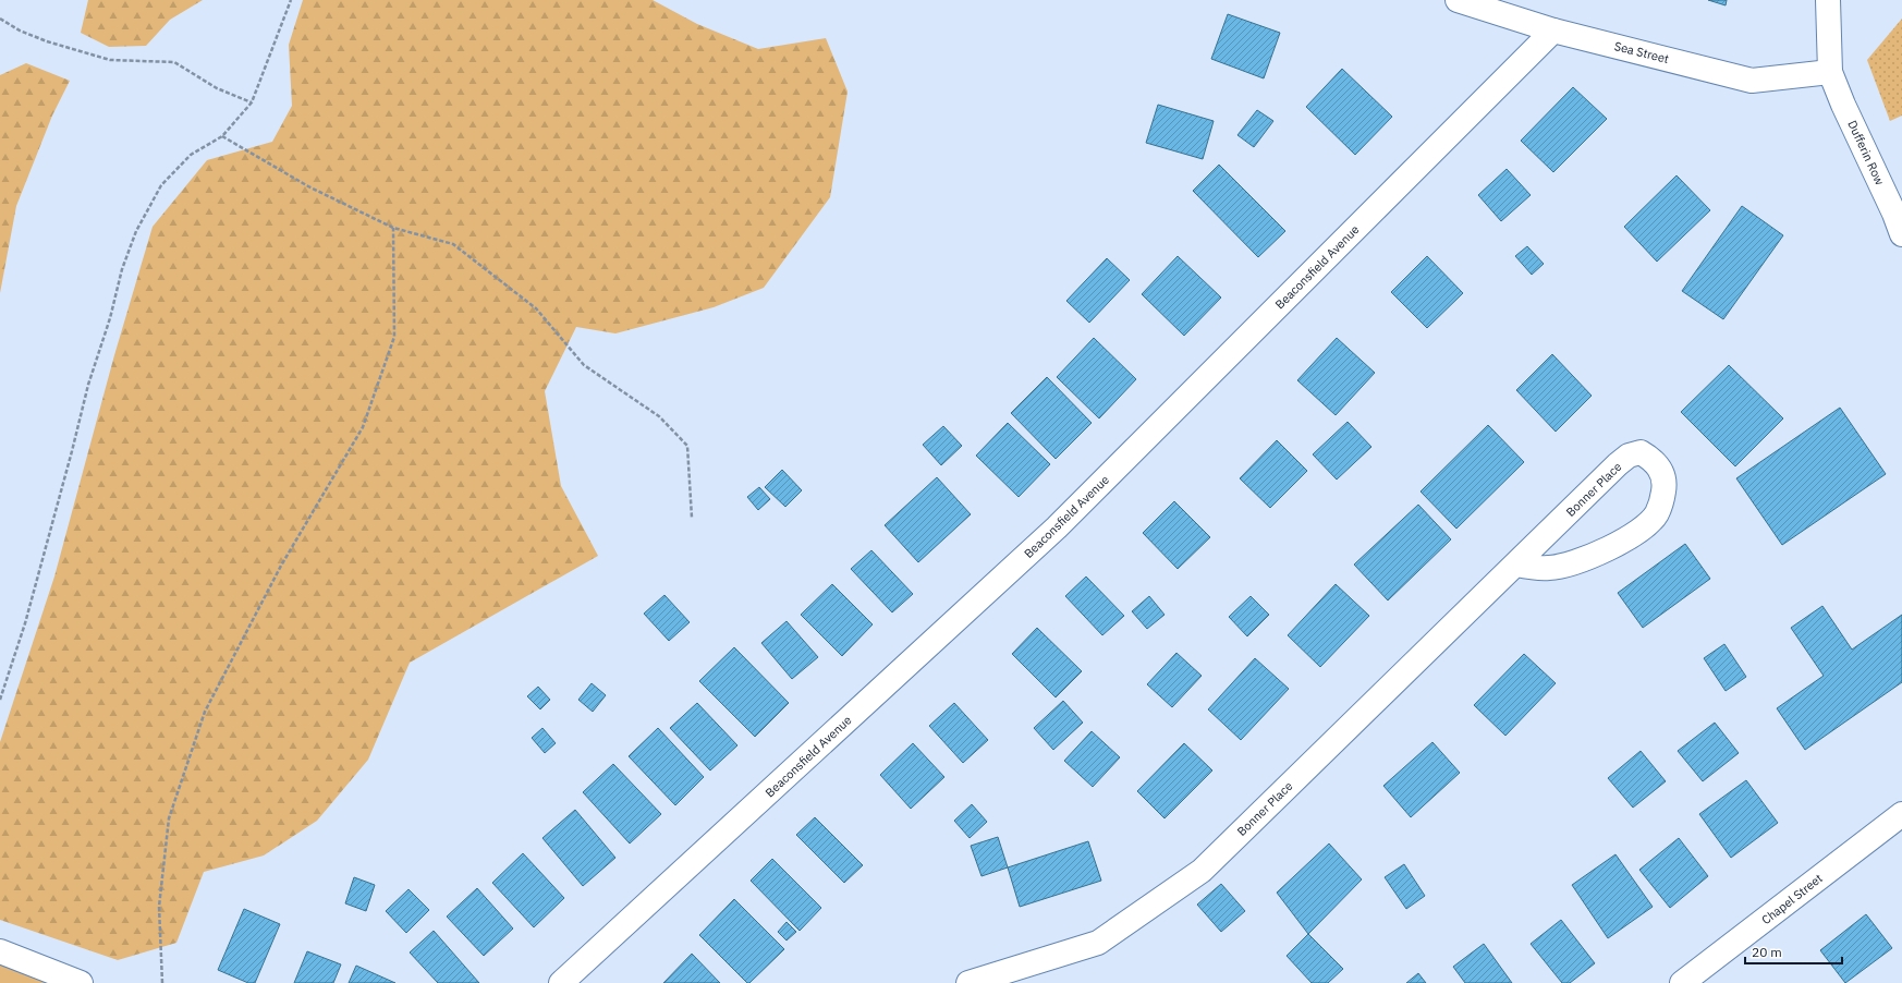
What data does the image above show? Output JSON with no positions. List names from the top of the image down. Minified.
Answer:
{"streets":{"street":["Sea Street","Dufferin Row","Beaconsfield Avenue","Bonner Place","Chapel Street"]},"crossings":[["Sea Street","Dufferin Row"],["Sea Street","Beaconsfield Avenue"]],"scale_bar":"20 m"}
